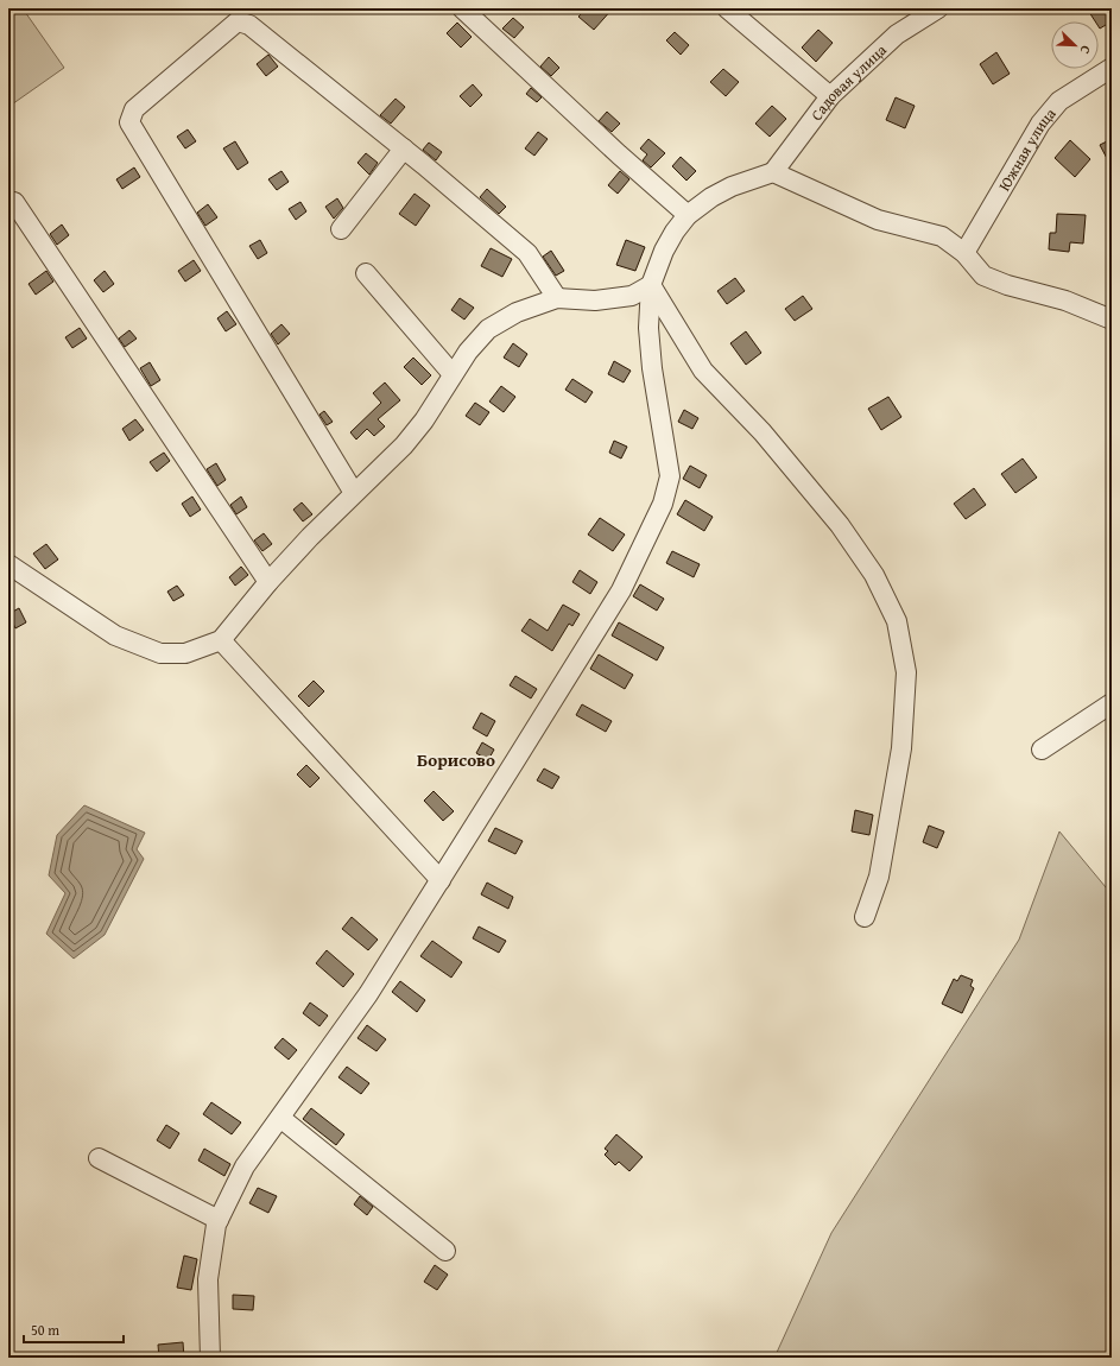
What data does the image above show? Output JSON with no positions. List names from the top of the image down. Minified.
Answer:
{"streets":{"street":["Садовая улица","Южная улица"]},"districts":["Борисово"],"scale_bar":"50 m","north":"bottom right"}
